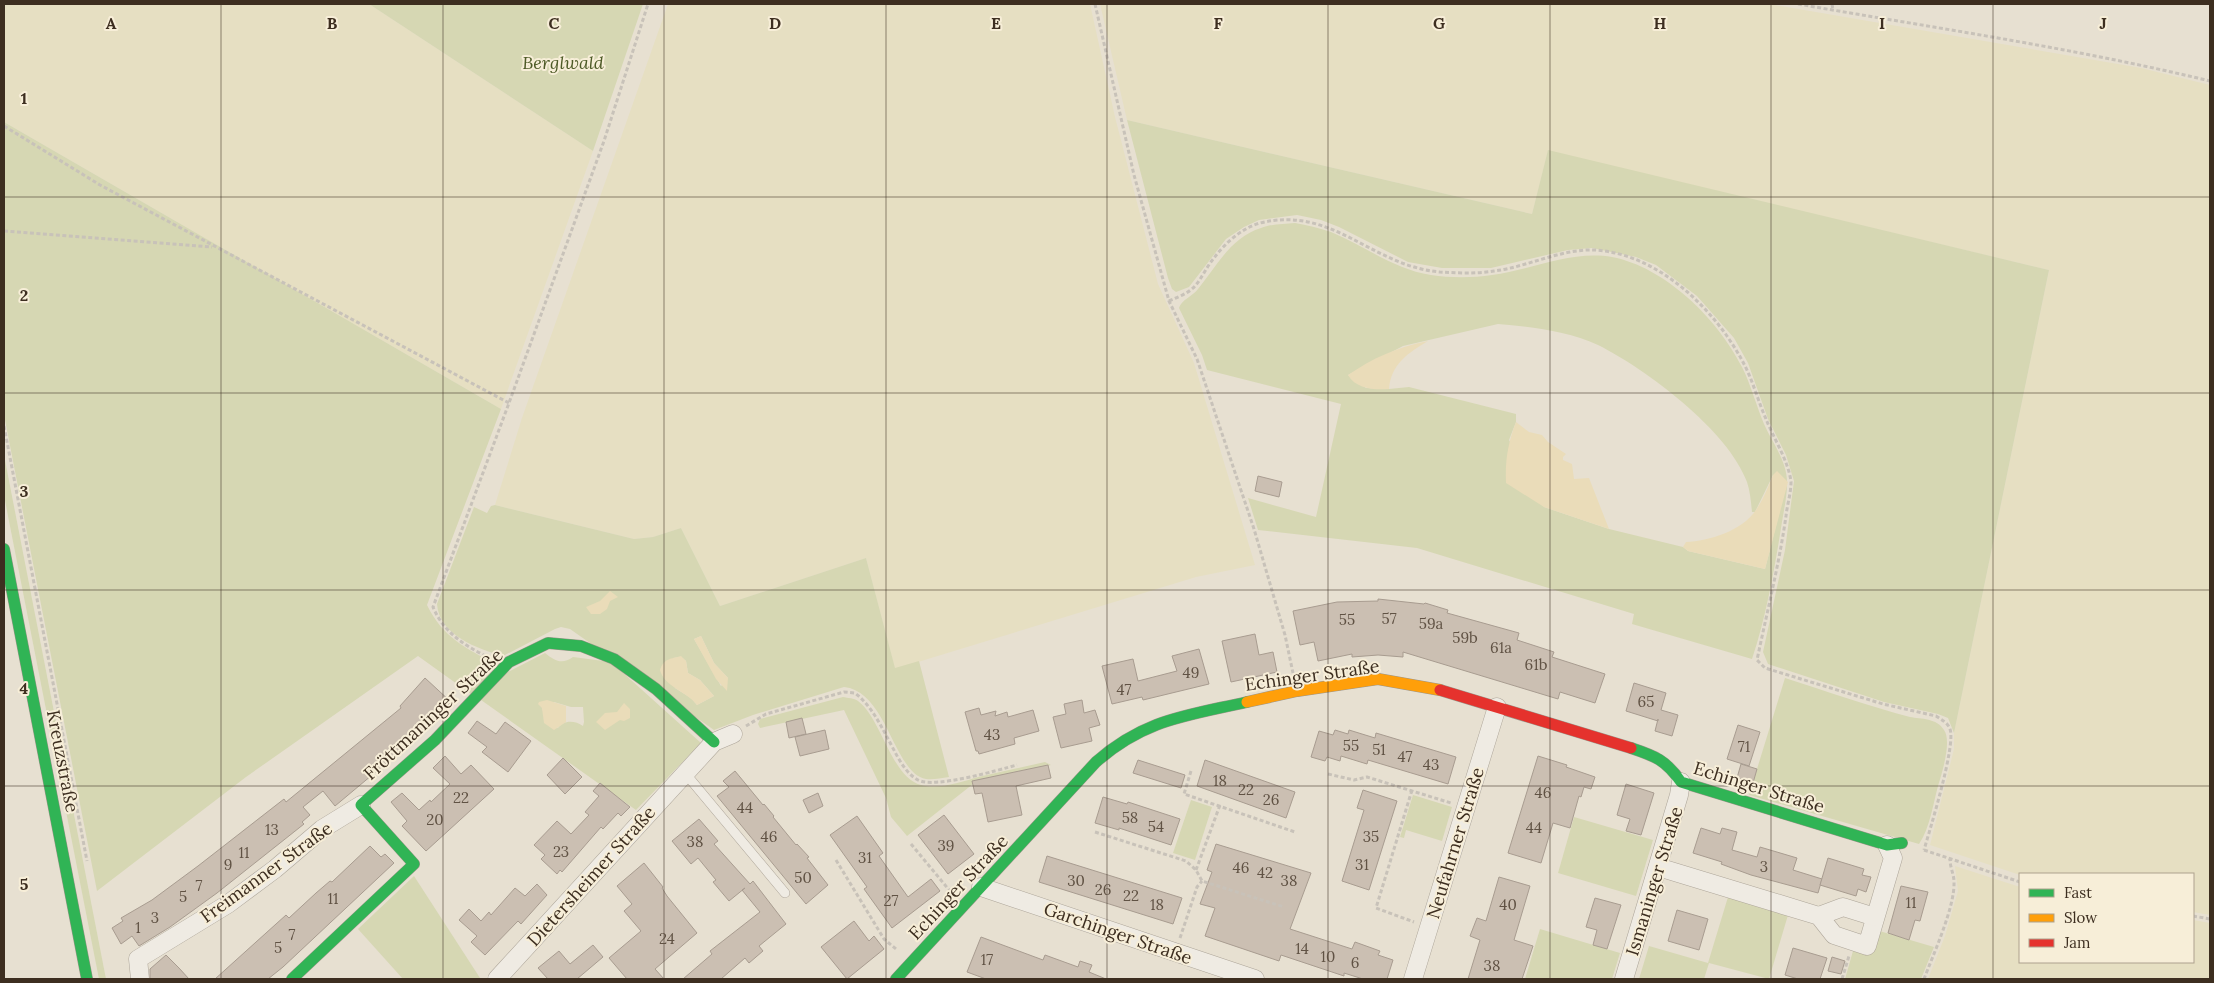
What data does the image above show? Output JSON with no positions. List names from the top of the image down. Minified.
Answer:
{"streets":{"street":["Echinger Straße","Fröttmaninger Straße","Kreuzstraße","Neufahrner Straße","Freimanner Straße","Dietersheimer Straße","Ismaninger Straße","Garchinger Straße"]},"crossings":[["Echinger Straße","Neufahrner Straße"],["Echinger Straße","Ismaninger Straße"],["Echinger Straße","Garchinger Straße"],["Fröttmaninger Straße","Freimanner Straße"],["Fröttmaninger Straße","Dietersheimer Straße"]],"parks":["Berglwald"],"house_numbers":["57","55","59a","59b","61a","61b","49","47","65","43","55","71","51","47","43","18","22","46","22","26","44","58","20","54","44","13","46","35","38","39","23","11","31","9","31","3","46","42","50","30","38","7","26","22","5","11","27","11","18","40","3","1","7","24","5","14","10","17","6","38"],"legend":["Fast","Slow","Jam"],"grid":{"columns":["A","B","C","D","E","F","G","H","I","J"],"rows":["1","2","3","4","5"]}}
